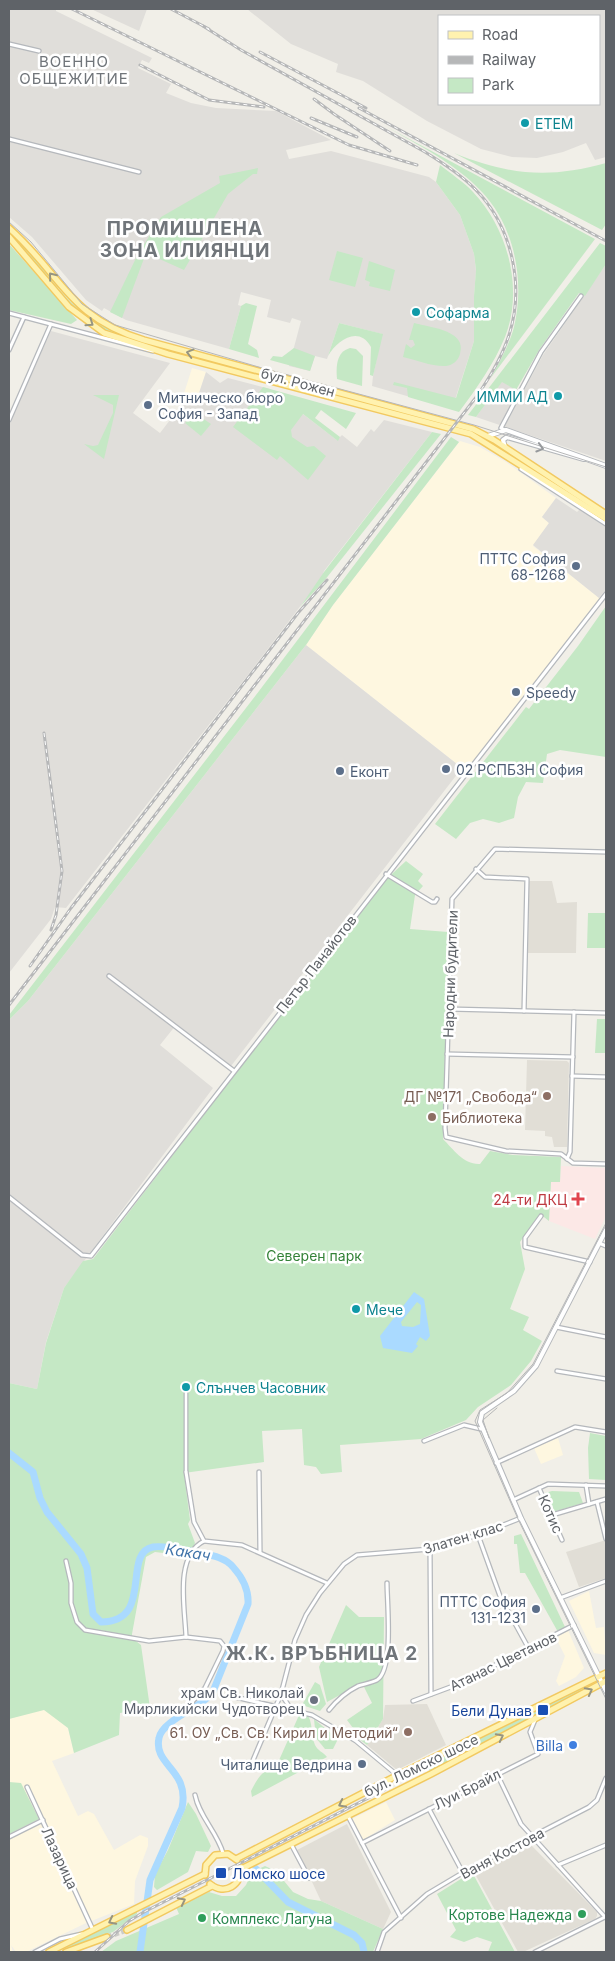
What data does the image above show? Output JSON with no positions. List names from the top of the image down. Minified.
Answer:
{"streets":{"main road":["бул. Рожен","бул. Ломско шосе"],"street":["Петър Панайотов","Народни будители","Котис","Златен клас","Атанас Цветанов","Луи Брайл","Ваня Костова","Лазарица"]},"crossings":[["бул. Ломско шосе","Луи Брайл"]],"districts":["ВОЕННО ОБЩЕЖИТИЕ","ПРОМИШЛЕНА ЗОНА ИЛИЯНЦИ","Ж.К. ВРЪБНИЦА 2"],"water":["Какач"],"parks":["Северен парк"],"places":{"other":["ЕТЕМ","Софарма","ИММИ АД","Митническо бюро София - Запад","ПТТС София 68-1268","Speedy","02 РСПБЗН София","Еконт","ДГ №171 „Свобода“","Библиотека","Мече","Слънчев Часовник","ПТТС София 131-1231","храм Св. Николай Мирликийски Чудотворец","61. ОУ „Св. Св. Кирил и Методий“","Billa","Читалище Ведрина","Кортове Надежда","Комплекс Лагуна"],"health":["24-ти ДКЦ"],"transit":["Бели Дунав","Ломско шосе"]},"legend":["Road","Railway","Park"]}
